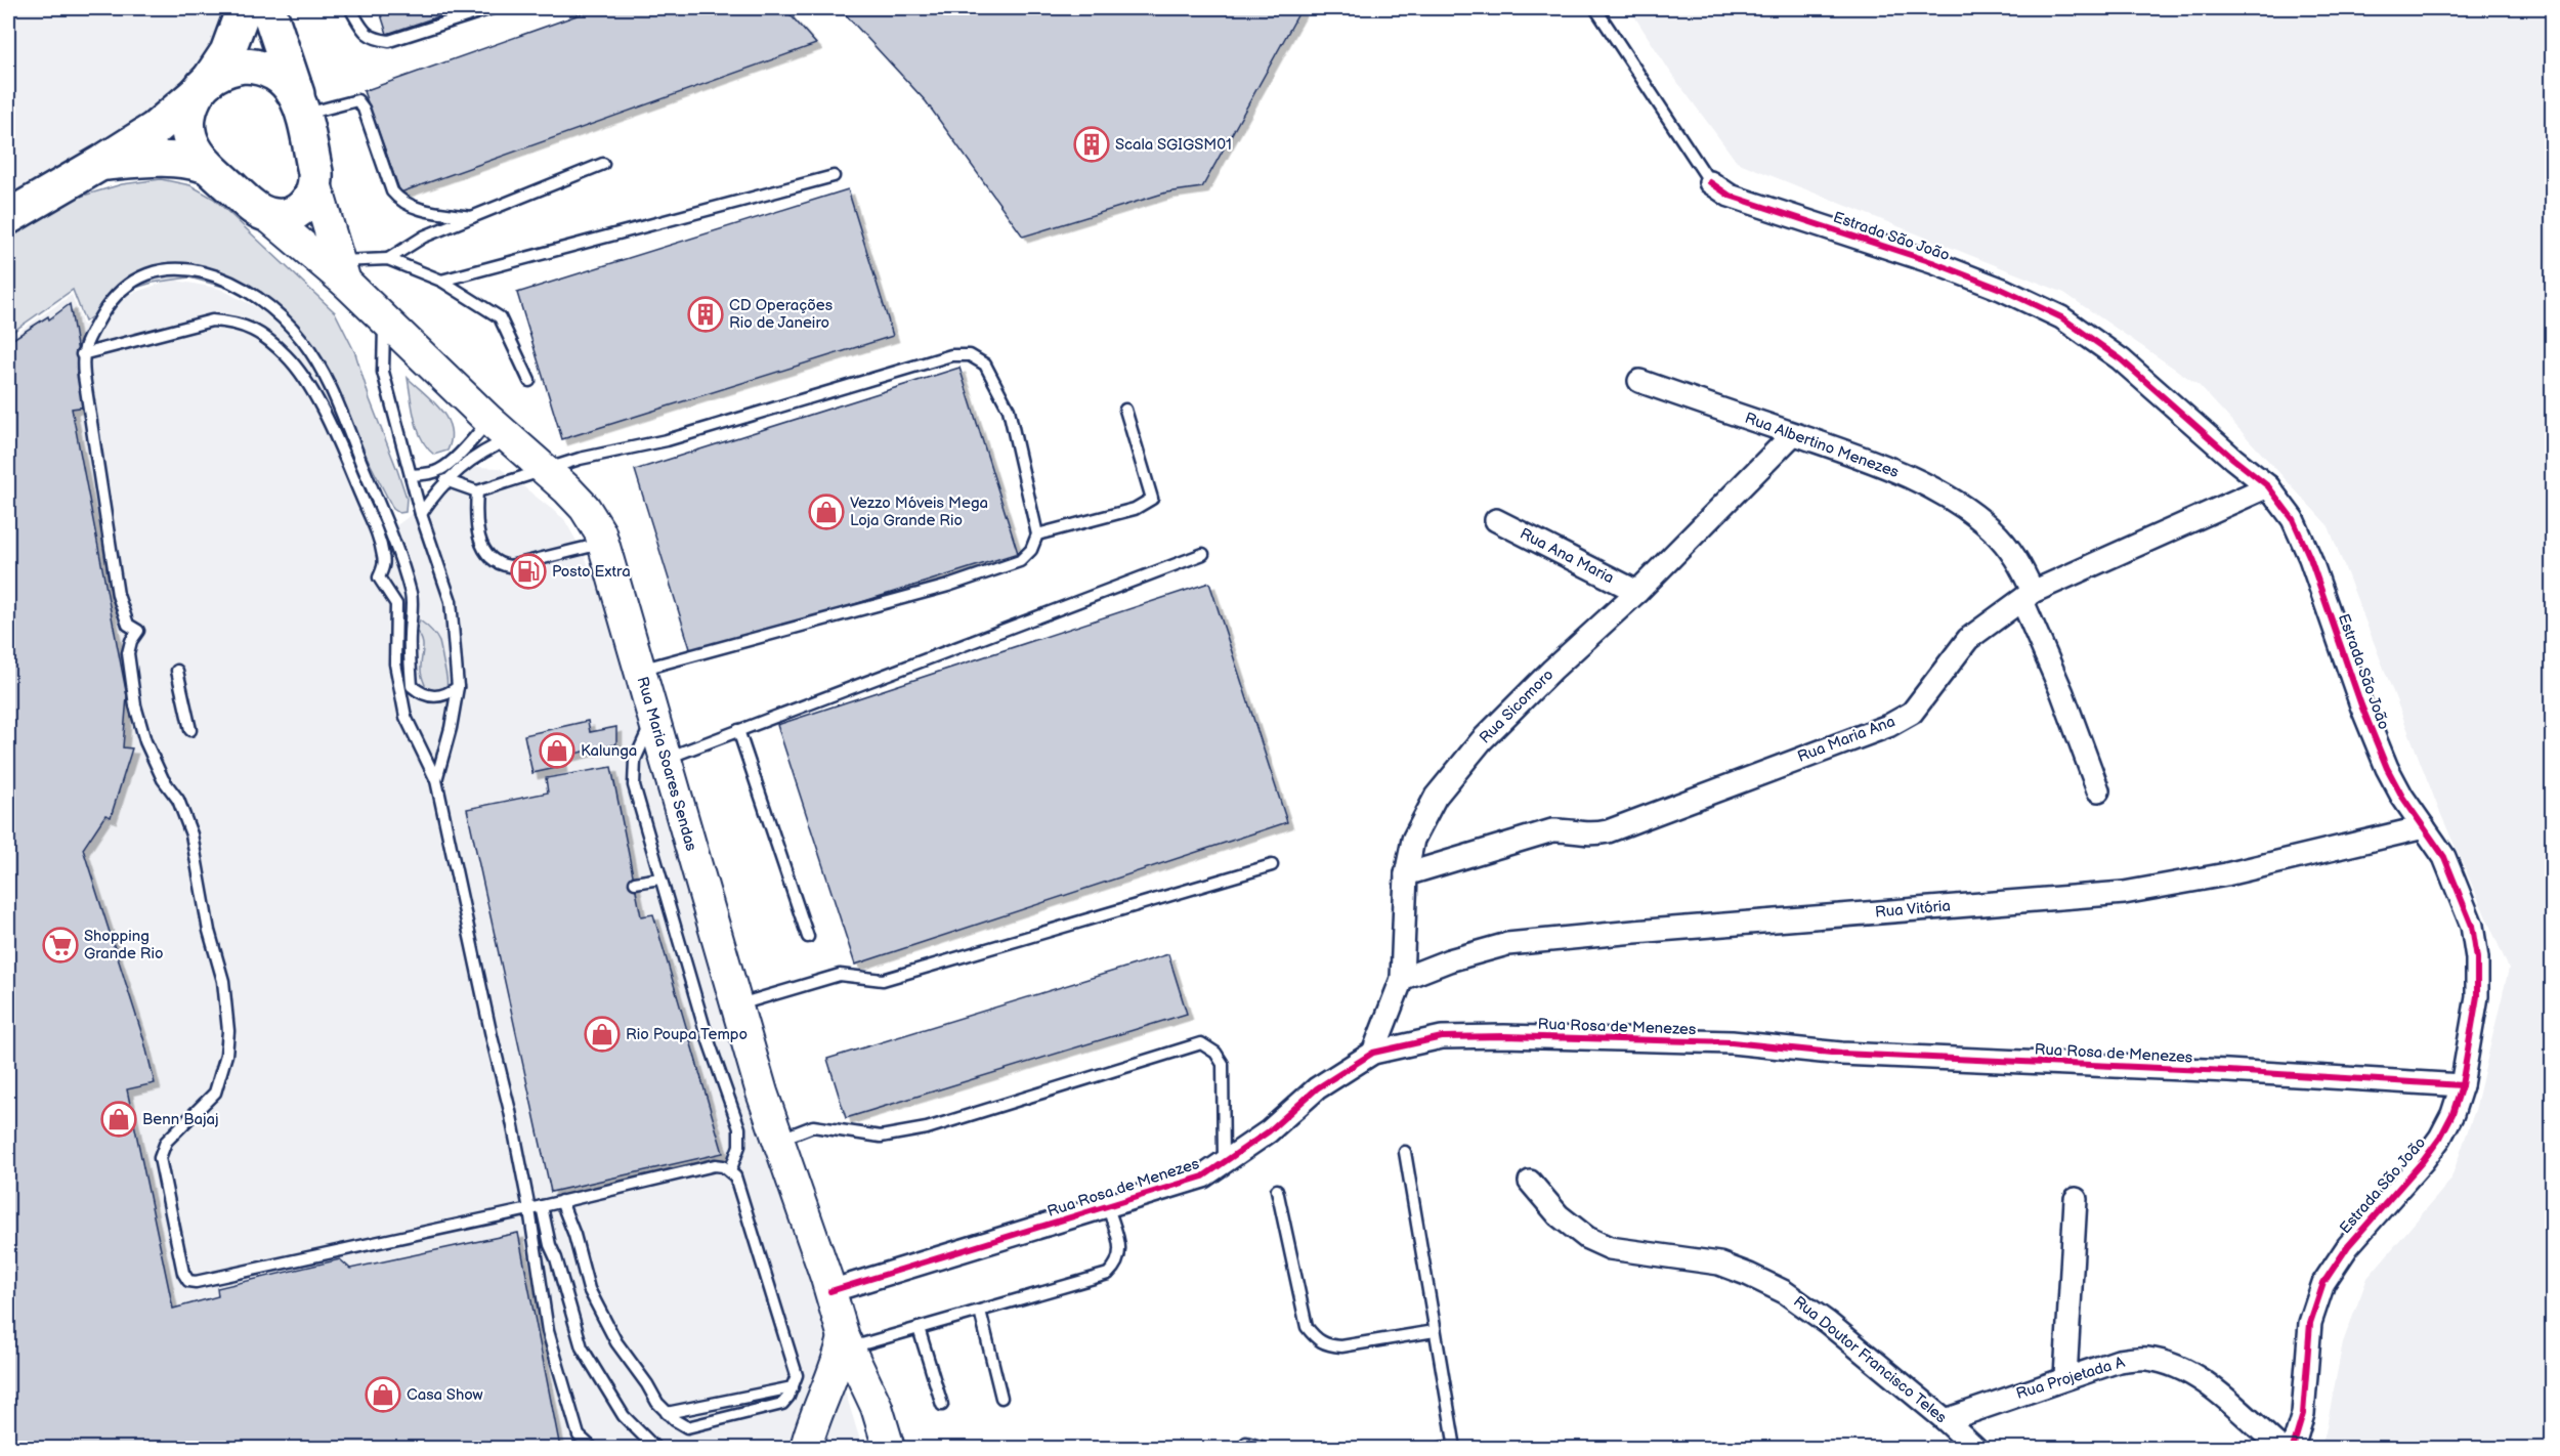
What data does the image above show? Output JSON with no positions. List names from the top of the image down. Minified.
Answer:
{"streets":{"main road":["Rua Maria Soares Sendas"],"street":["Estrada São João","Rua Albertino Menezes","Rua Ana Maria","Rua Sicomoro","Rua Maria Ana","Rua Vitória","Rua Rosa de Menezes","Rua Doutor Francisco Teles","Rua Projetada A"]},"crossings":[["Estrada São João","Rua Maria Ana"],["Estrada São João","Rua Vitória"],["Estrada São João","Rua Rosa de Menezes"],["Rua Albertino Menezes","Rua Sicomoro"],["Rua Albertino Menezes","Rua Maria Ana"],["Rua Ana Maria","Rua Sicomoro"],["Rua Sicomoro","Rua Maria Ana"],["Rua Sicomoro","Rua Vitória"],["Rua Sicomoro","Rua Rosa de Menezes"],["Rua Maria Soares Sendas","Rua Rosa de Menezes"],["Rua Doutor Francisco Teles","Rua Projetada A"]],"places":{"building":["Scala SGIGSM01","CD Operações Rio de Janeiro"],"shop":["Vezzo Móveis Mega Loja Grande Rio","Kalunga","Rio Poupa Tempo","Benn Bajaj","Casa Show"],"fuel station":["Posto Extra"],"supermarket":["Shopping Grande Rio"]}}
